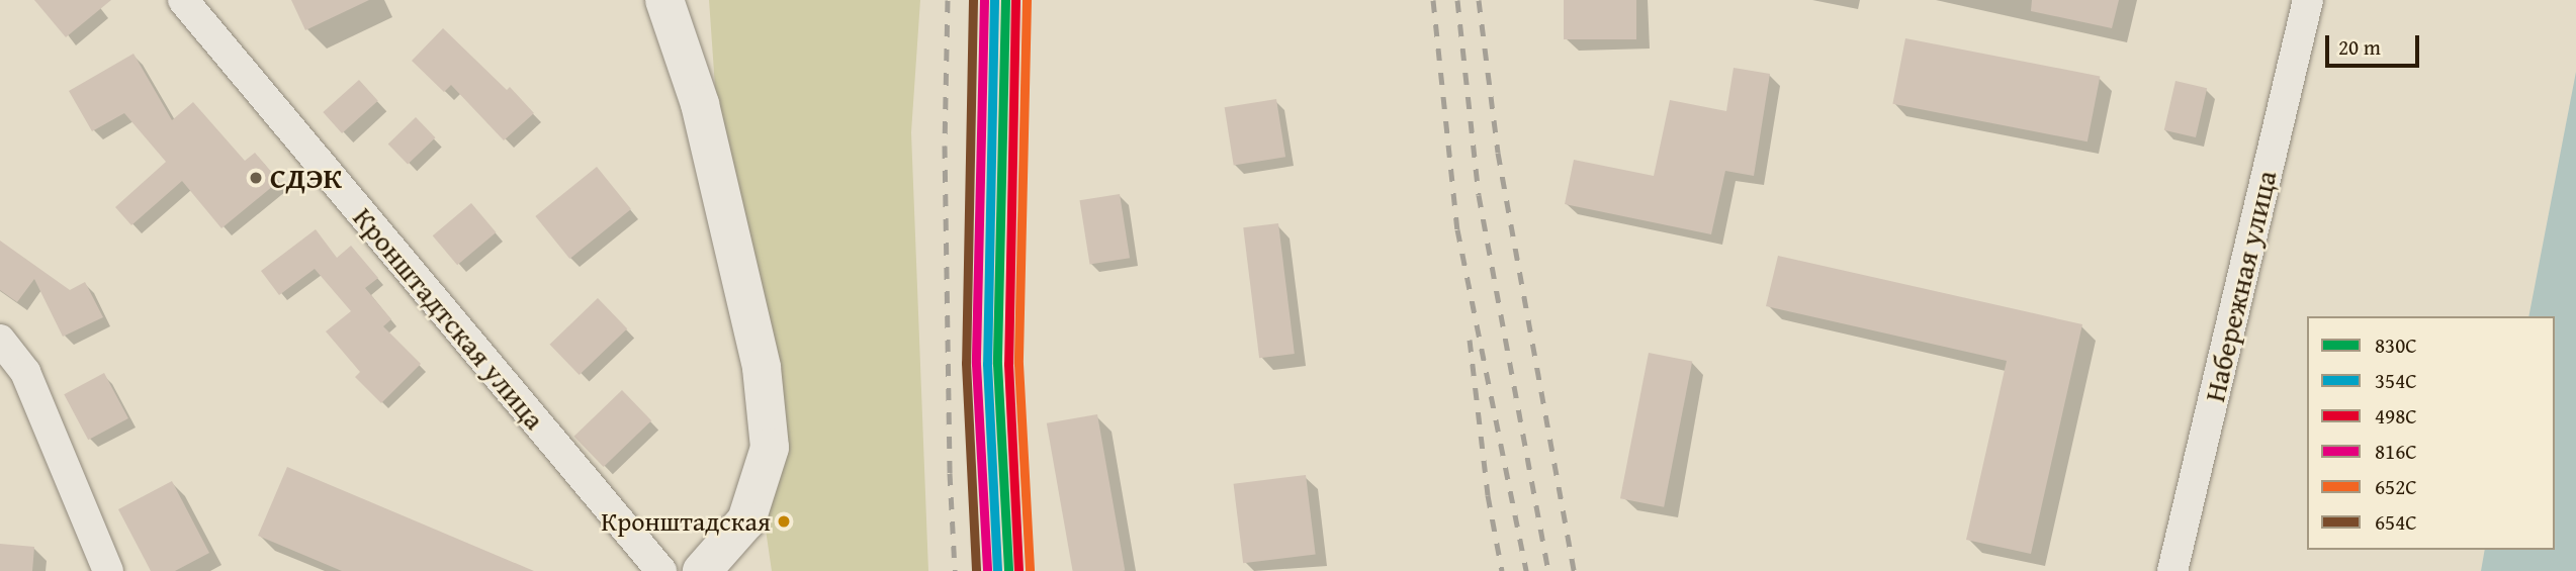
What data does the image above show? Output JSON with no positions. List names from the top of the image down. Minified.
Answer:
{"streets":{"street":["Набережная улица","Кронштадтская улица"]},"places":["СДЭК","Кронштадская"],"lines":["transit line 830С","transit line 354С","transit line 498С","transit line 816С","transit line 652С","transit line 654С"],"legend":["830С","354С","498С","816С","652С","654С"],"scale_bar":"20 m"}
